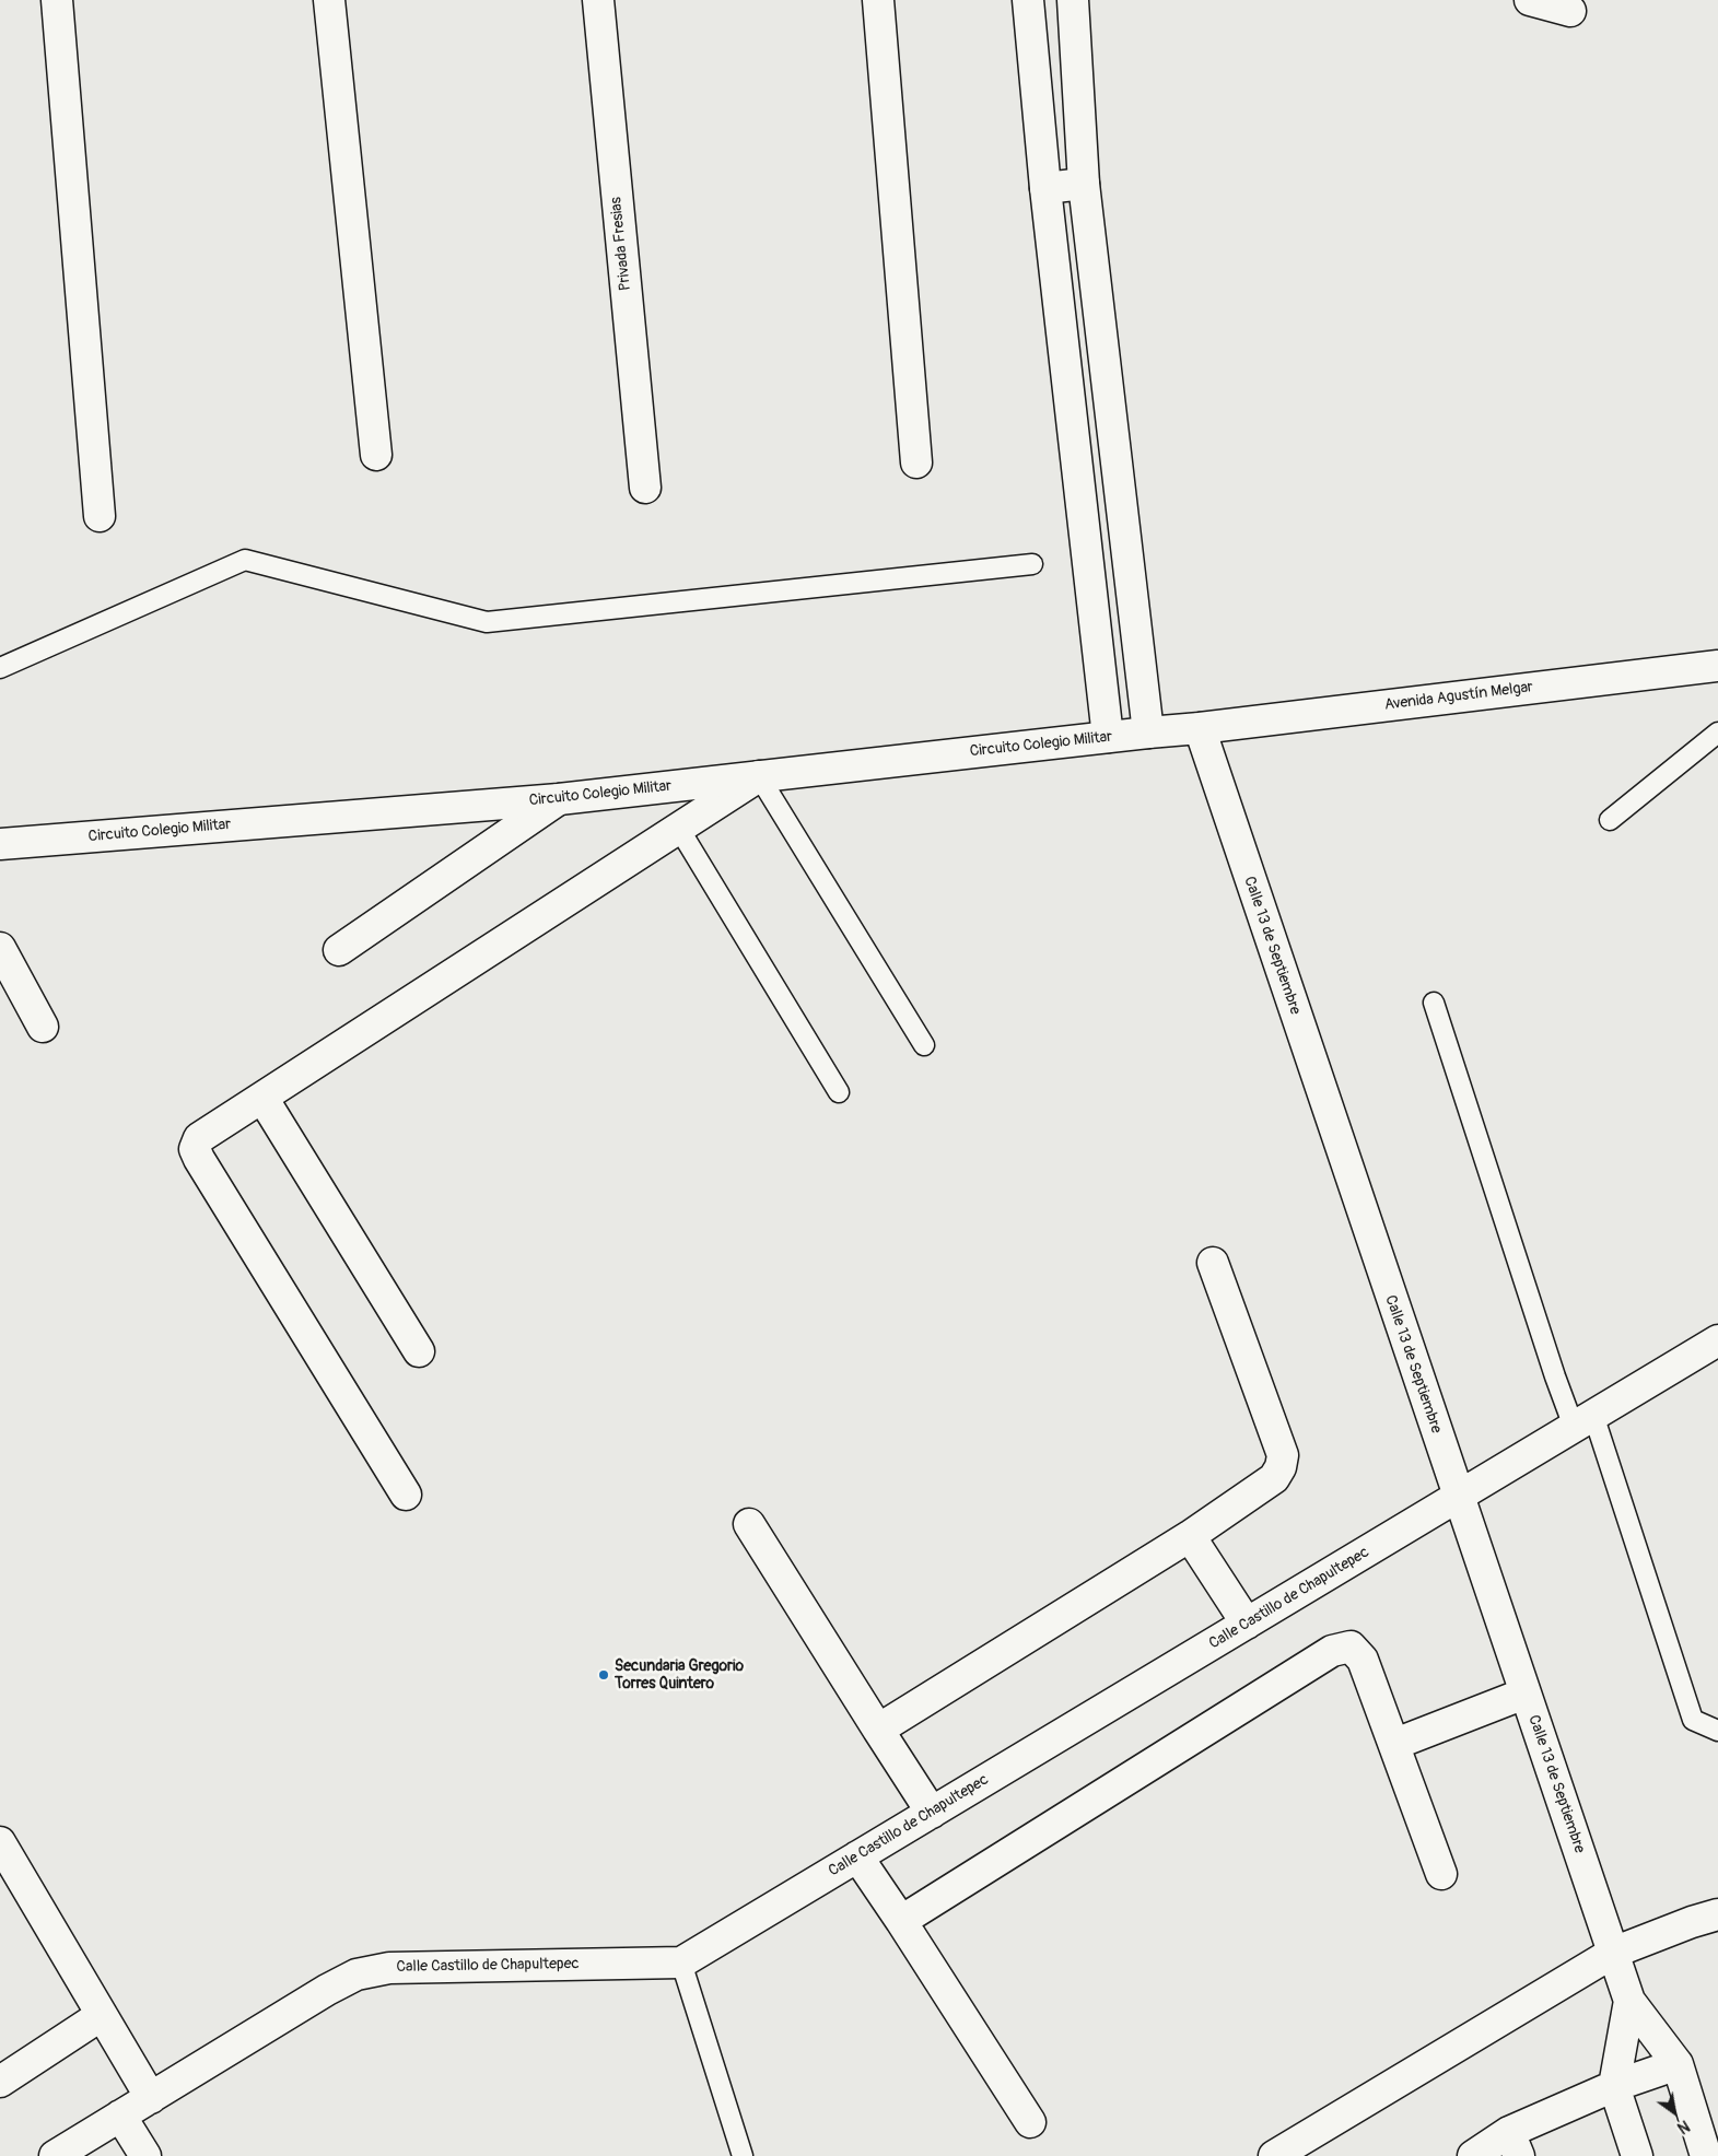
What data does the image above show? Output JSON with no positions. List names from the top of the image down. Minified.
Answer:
{"streets":{"street":["Privada Fresias","Avenida Agustín Melgar","Circuito Colegio Militar","Calle 13 de Septiembre","Calle Castillo de Chapultepec"]},"crossings":[["Avenida Agustín Melgar","Circuito Colegio Militar"],["Avenida Agustín Melgar","Calle 13 de Septiembre"],["Circuito Colegio Militar","Calle 13 de Septiembre"],["Calle 13 de Septiembre","Calle Castillo de Chapultepec"]],"places":["Secundaria Gregorio Torres Quintero"],"north":"bottom right"}
